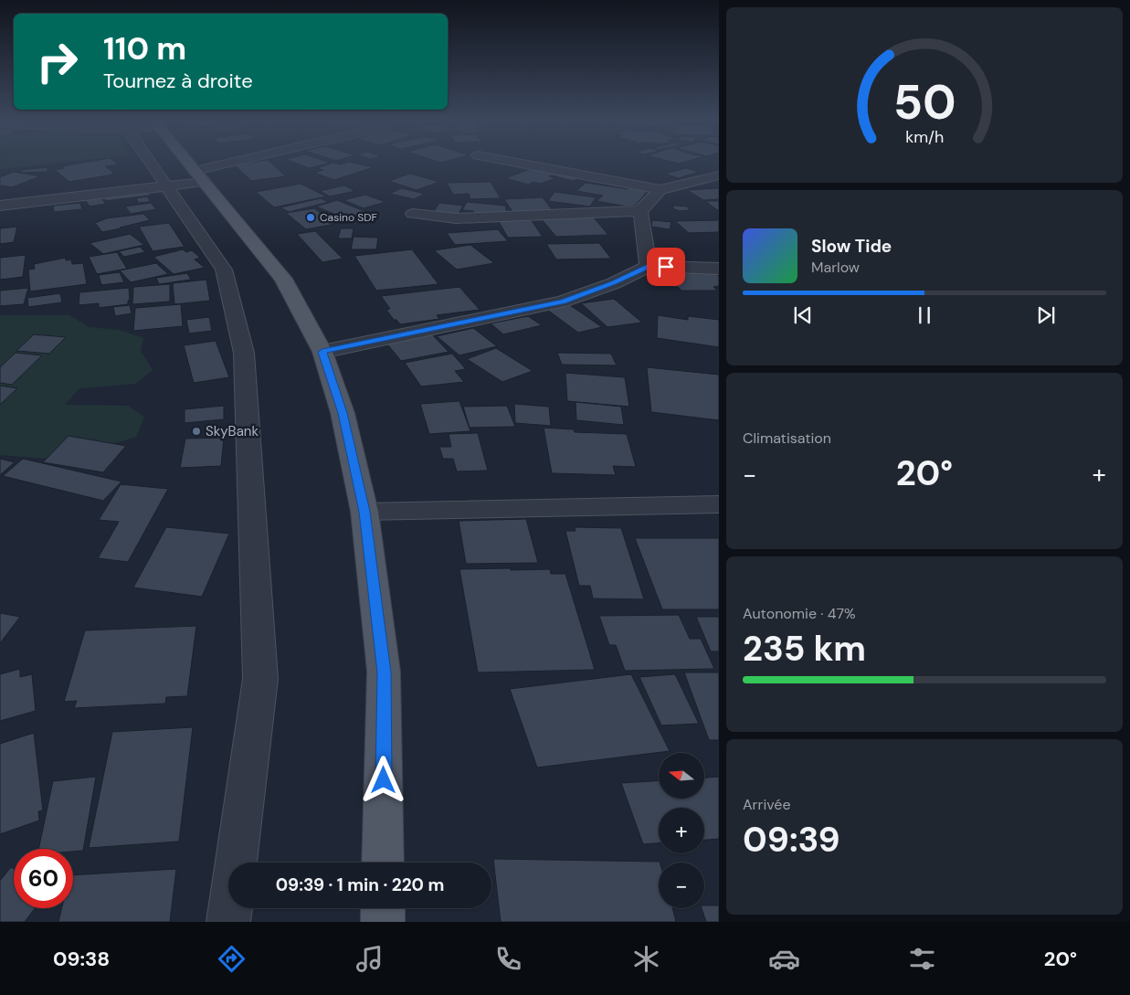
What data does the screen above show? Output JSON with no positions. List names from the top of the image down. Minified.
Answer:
{"places":["Casino SDF","SkyBank"],"north":"left","page":{"turn":["110 m","Tournez à droite"],"song":["Slow Tide","Marlow"],"tile":["Climatisation",["Autonomie · 47%","235 km"],["Arrivée","09:39"]],"heat":["−","20°","+"],"map_buttons":["+","−"],"limit":"60","trip":"09:39 · 1 min · 220 m","tabs":["09:38","20°"],"gauge":["50","km/h"]}}
